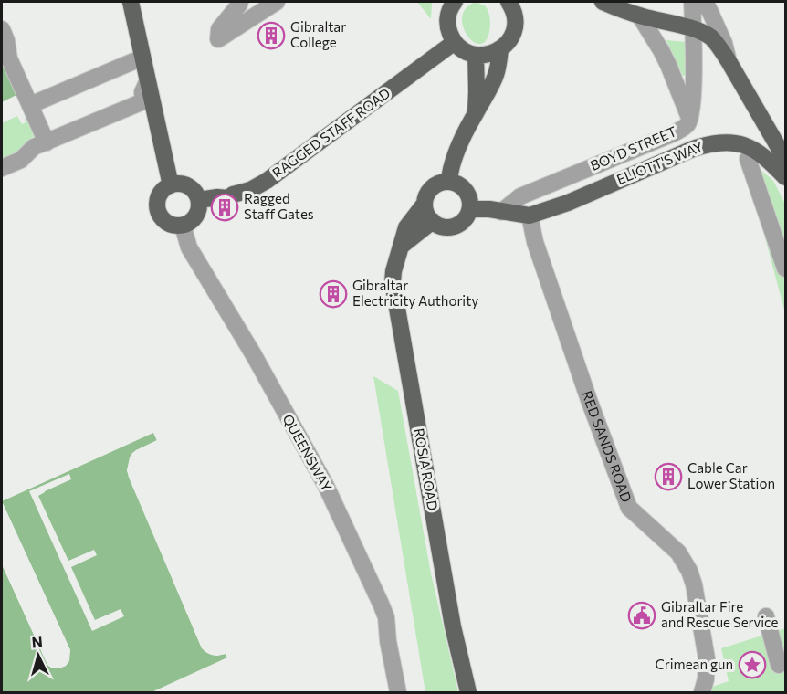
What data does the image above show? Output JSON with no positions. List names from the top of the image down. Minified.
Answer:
{"streets":{"main road":["RAGGED STAFF ROAD","ELIOTT'S WAY","ROSIA ROAD"],"street":["BOYD STREET","RED SANDS ROAD","QUEENSWAY"]},"crossings":[["RAGGED STAFF ROAD","QUEENSWAY"],["ELIOTT'S WAY","RED SANDS ROAD"]],"places":{"building":["Gibraltar College","Ragged Staff Gates","Gibraltar Electricity Authority","Cable Car Lower Station"],"public building":["Gibraltar Fire and Rescue Service"],"place":["Crimean gun"]},"north":"top"}
